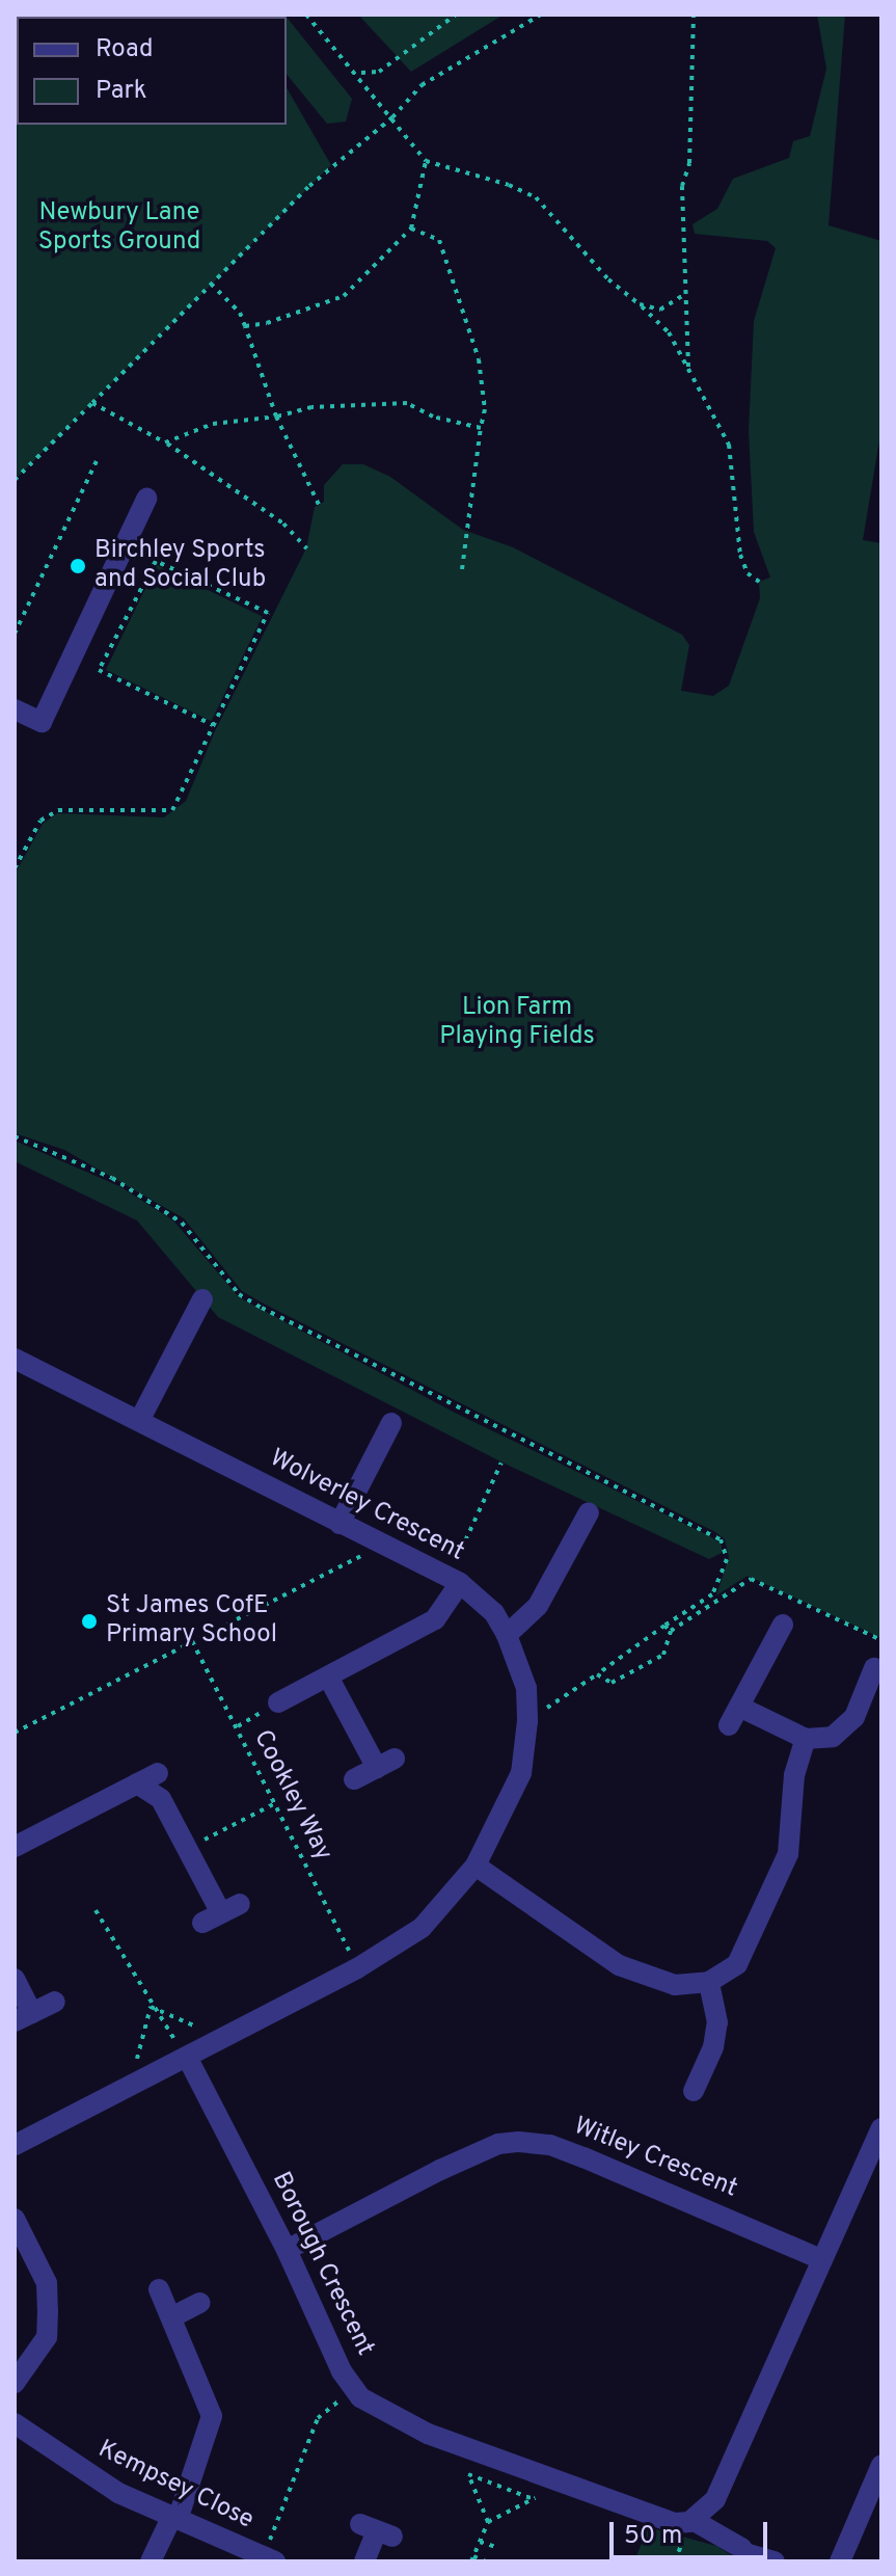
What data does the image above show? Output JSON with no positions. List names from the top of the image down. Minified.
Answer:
{"streets":{"street":["Wolverley Crescent","Witley Crescent","Borough Crescent","Kempsey Close"],"path":["Cookley Way"]},"crossings":[["Wolverley Crescent","Cookley Way"],["Wolverley Crescent","Borough Crescent"],["Witley Crescent","Borough Crescent"]],"parks":["Newbury Lane Sports Ground","Lion Farm Playing Fields"],"places":["Birchley Sports and Social Club","St James CofE Primary School"],"legend":["Road","Park"],"scale_bar":"50 m"}
